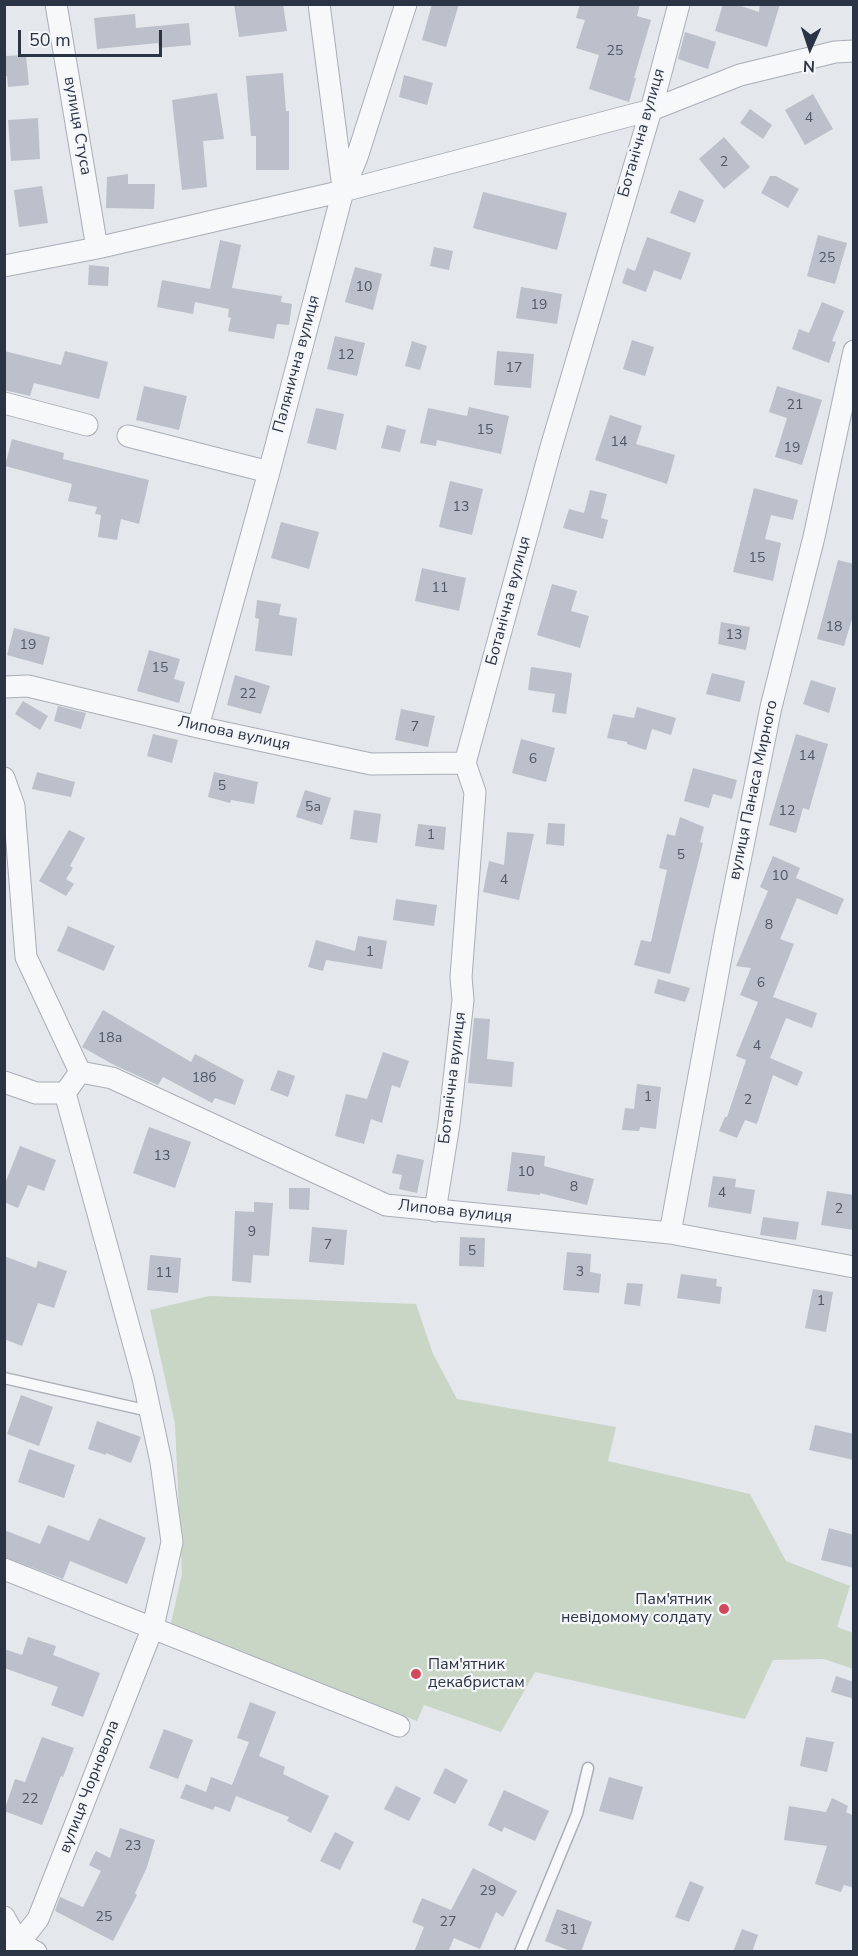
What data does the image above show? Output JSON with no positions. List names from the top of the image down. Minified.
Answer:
{"streets":{"street":["вулиця Стуса","Ботанічна вулиця","Палянична вулиця","Липова вулиця","вулиця Панаса Мирного","вулиця Чорновола"]},"crossings":[["Ботанічна вулиця","Липова вулиця"],["Палянична вулиця","Липова вулиця"],["Липова вулиця","вулиця Панаса Мирного"]],"places":["Пам'ятник невідомому солдату","Пам'ятник декабристам"],"house_numbers":["25","4","2","25","10","19","12","17","21","15","14","19","13","15","11","18","13","19","15","22","7","14","6","5","5а","12","1","5","10","4","8","1","6","18а","4","18б","1","2","13","10","8","4","2","9","7","5","3","11","1","22","23","29","25","27","31"],"scale_bar":"50 m","north":"bottom"}
